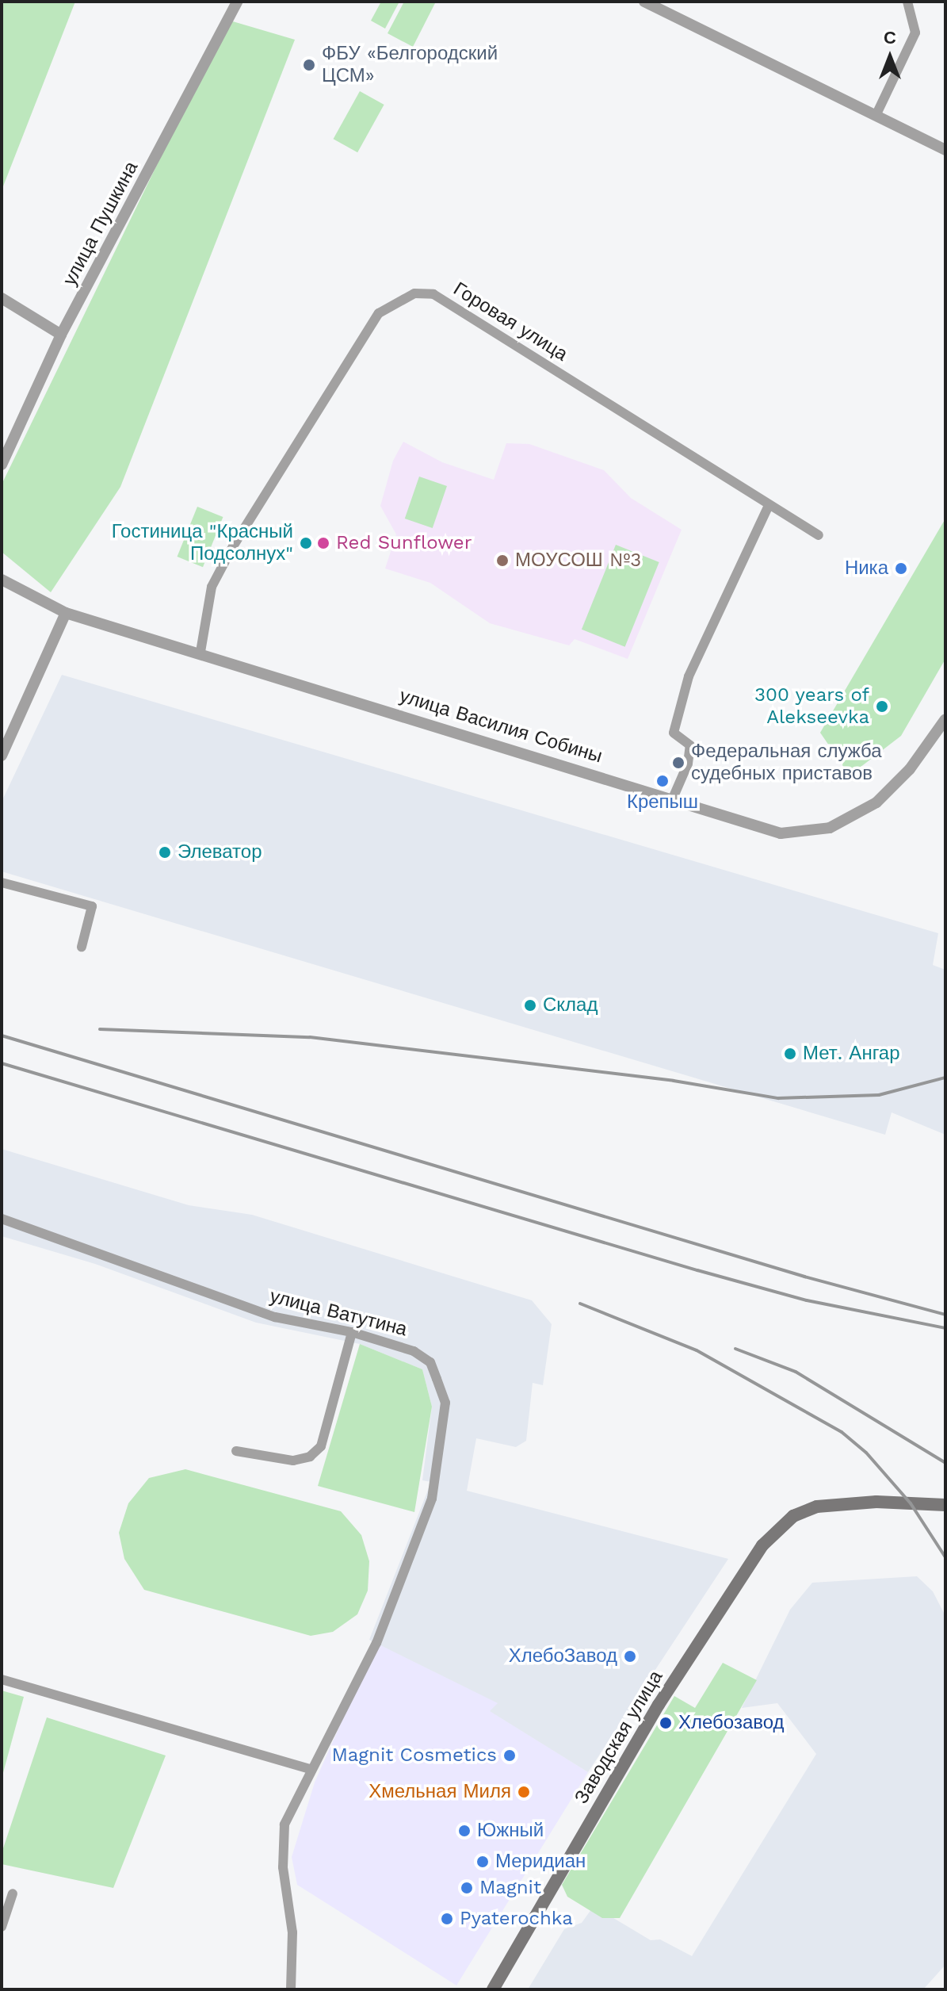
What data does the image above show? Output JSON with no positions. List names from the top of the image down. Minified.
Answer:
{"streets":{"main road":["Заводская улица"],"street":["улица Пушкина","Горовая улица","улица Василия Собины","улица Ватутина"]},"crossings":[["Горовая улица","улица Василия Собины"]],"places":["ФБУ «Белгородский ЦСМ»","Гостиница \"Красный Подсолнух\"","Red Sunflower","МОУСОШ №3","Ника","300 years of Alekseevka","Федеральная служба судебных приставов","Крепыш","Элеватор","Склад","Мет. Ангар","ХлебоЗавод","Хлебозавод","Magnit Cosmetics","Хмельная Миля","Южный","Меридиан","Magnit","Pyaterochka"],"north":"top"}
